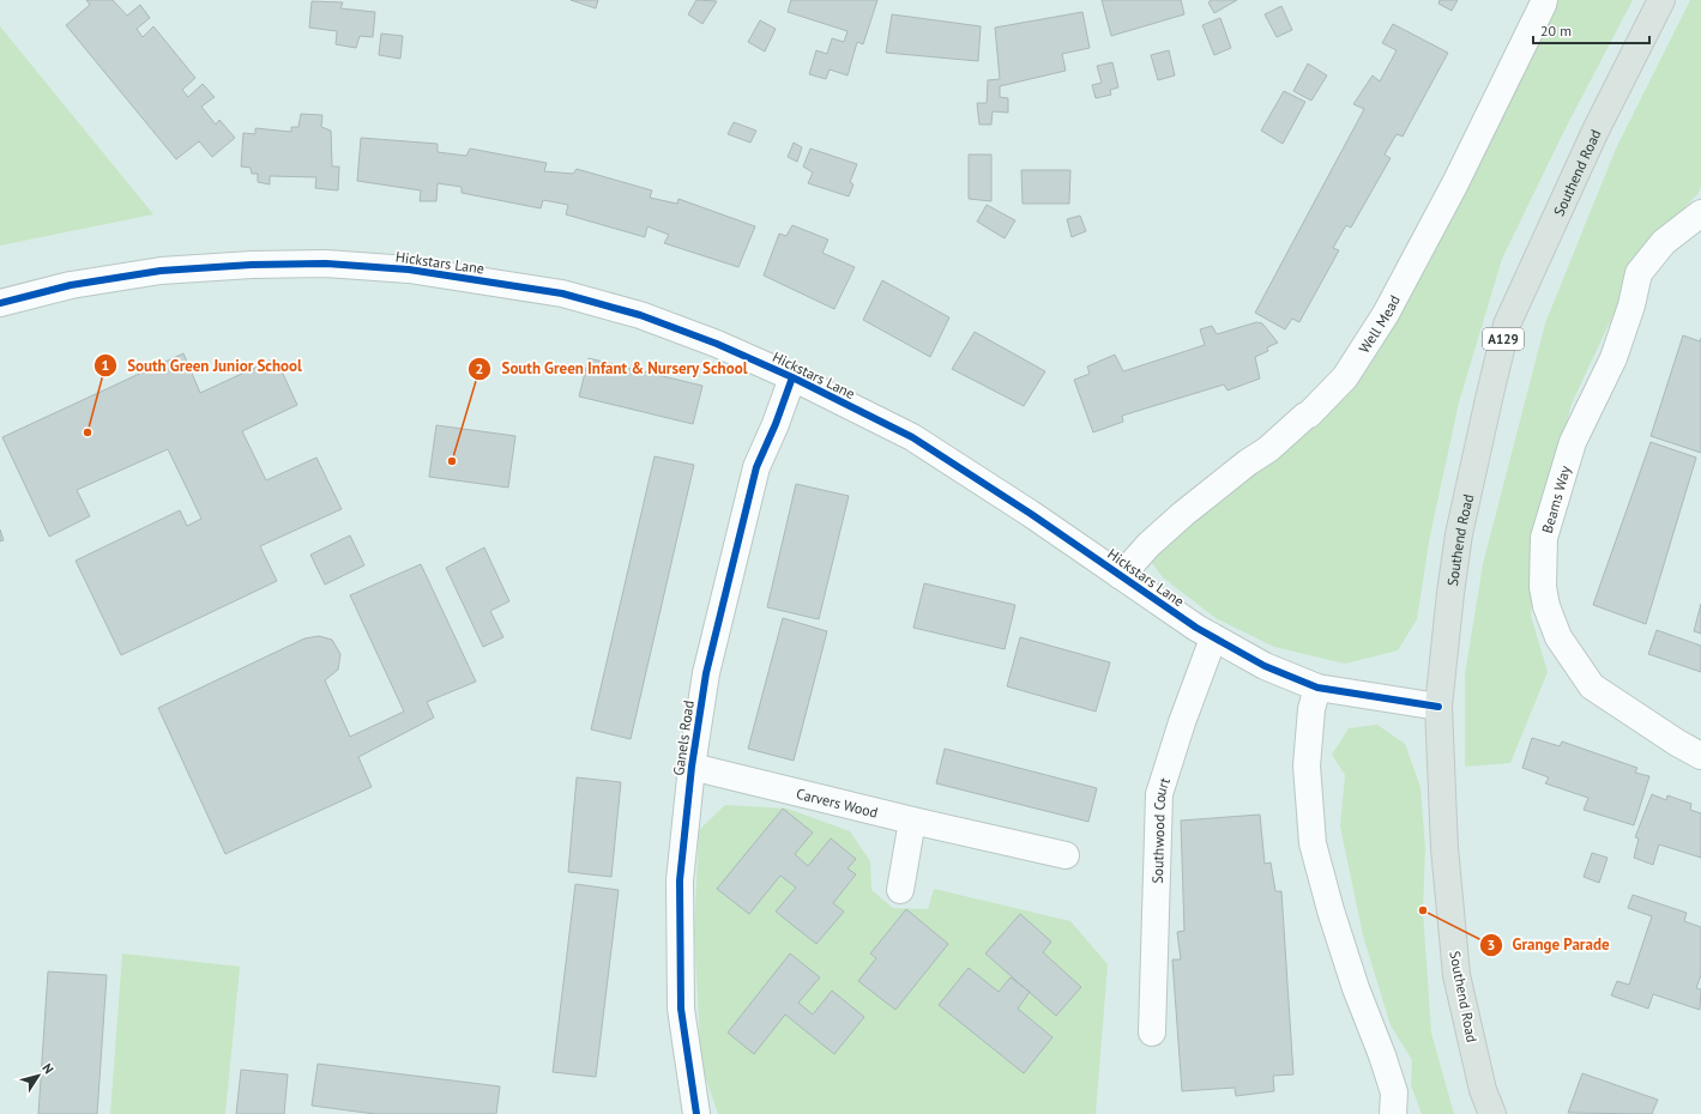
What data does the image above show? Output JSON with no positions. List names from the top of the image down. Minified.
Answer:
{"streets":{"main road":["Southend Road","A129"],"street":["Hickstars Lane","Well Mead","Beams Way","Ganels Road","Carvers Wood","Southwood Court"]},"crossings":[["Southend Road","Hickstars Lane"],["Hickstars Lane","Well Mead"],["Hickstars Lane","Ganels Road"],["Hickstars Lane","Southwood Court"],["Ganels Road","Carvers Wood"]],"places":["South Green Junior School","South Green Infant & Nursery School","Grange Parade"],"scale_bar":"20 m","north":"top right"}
